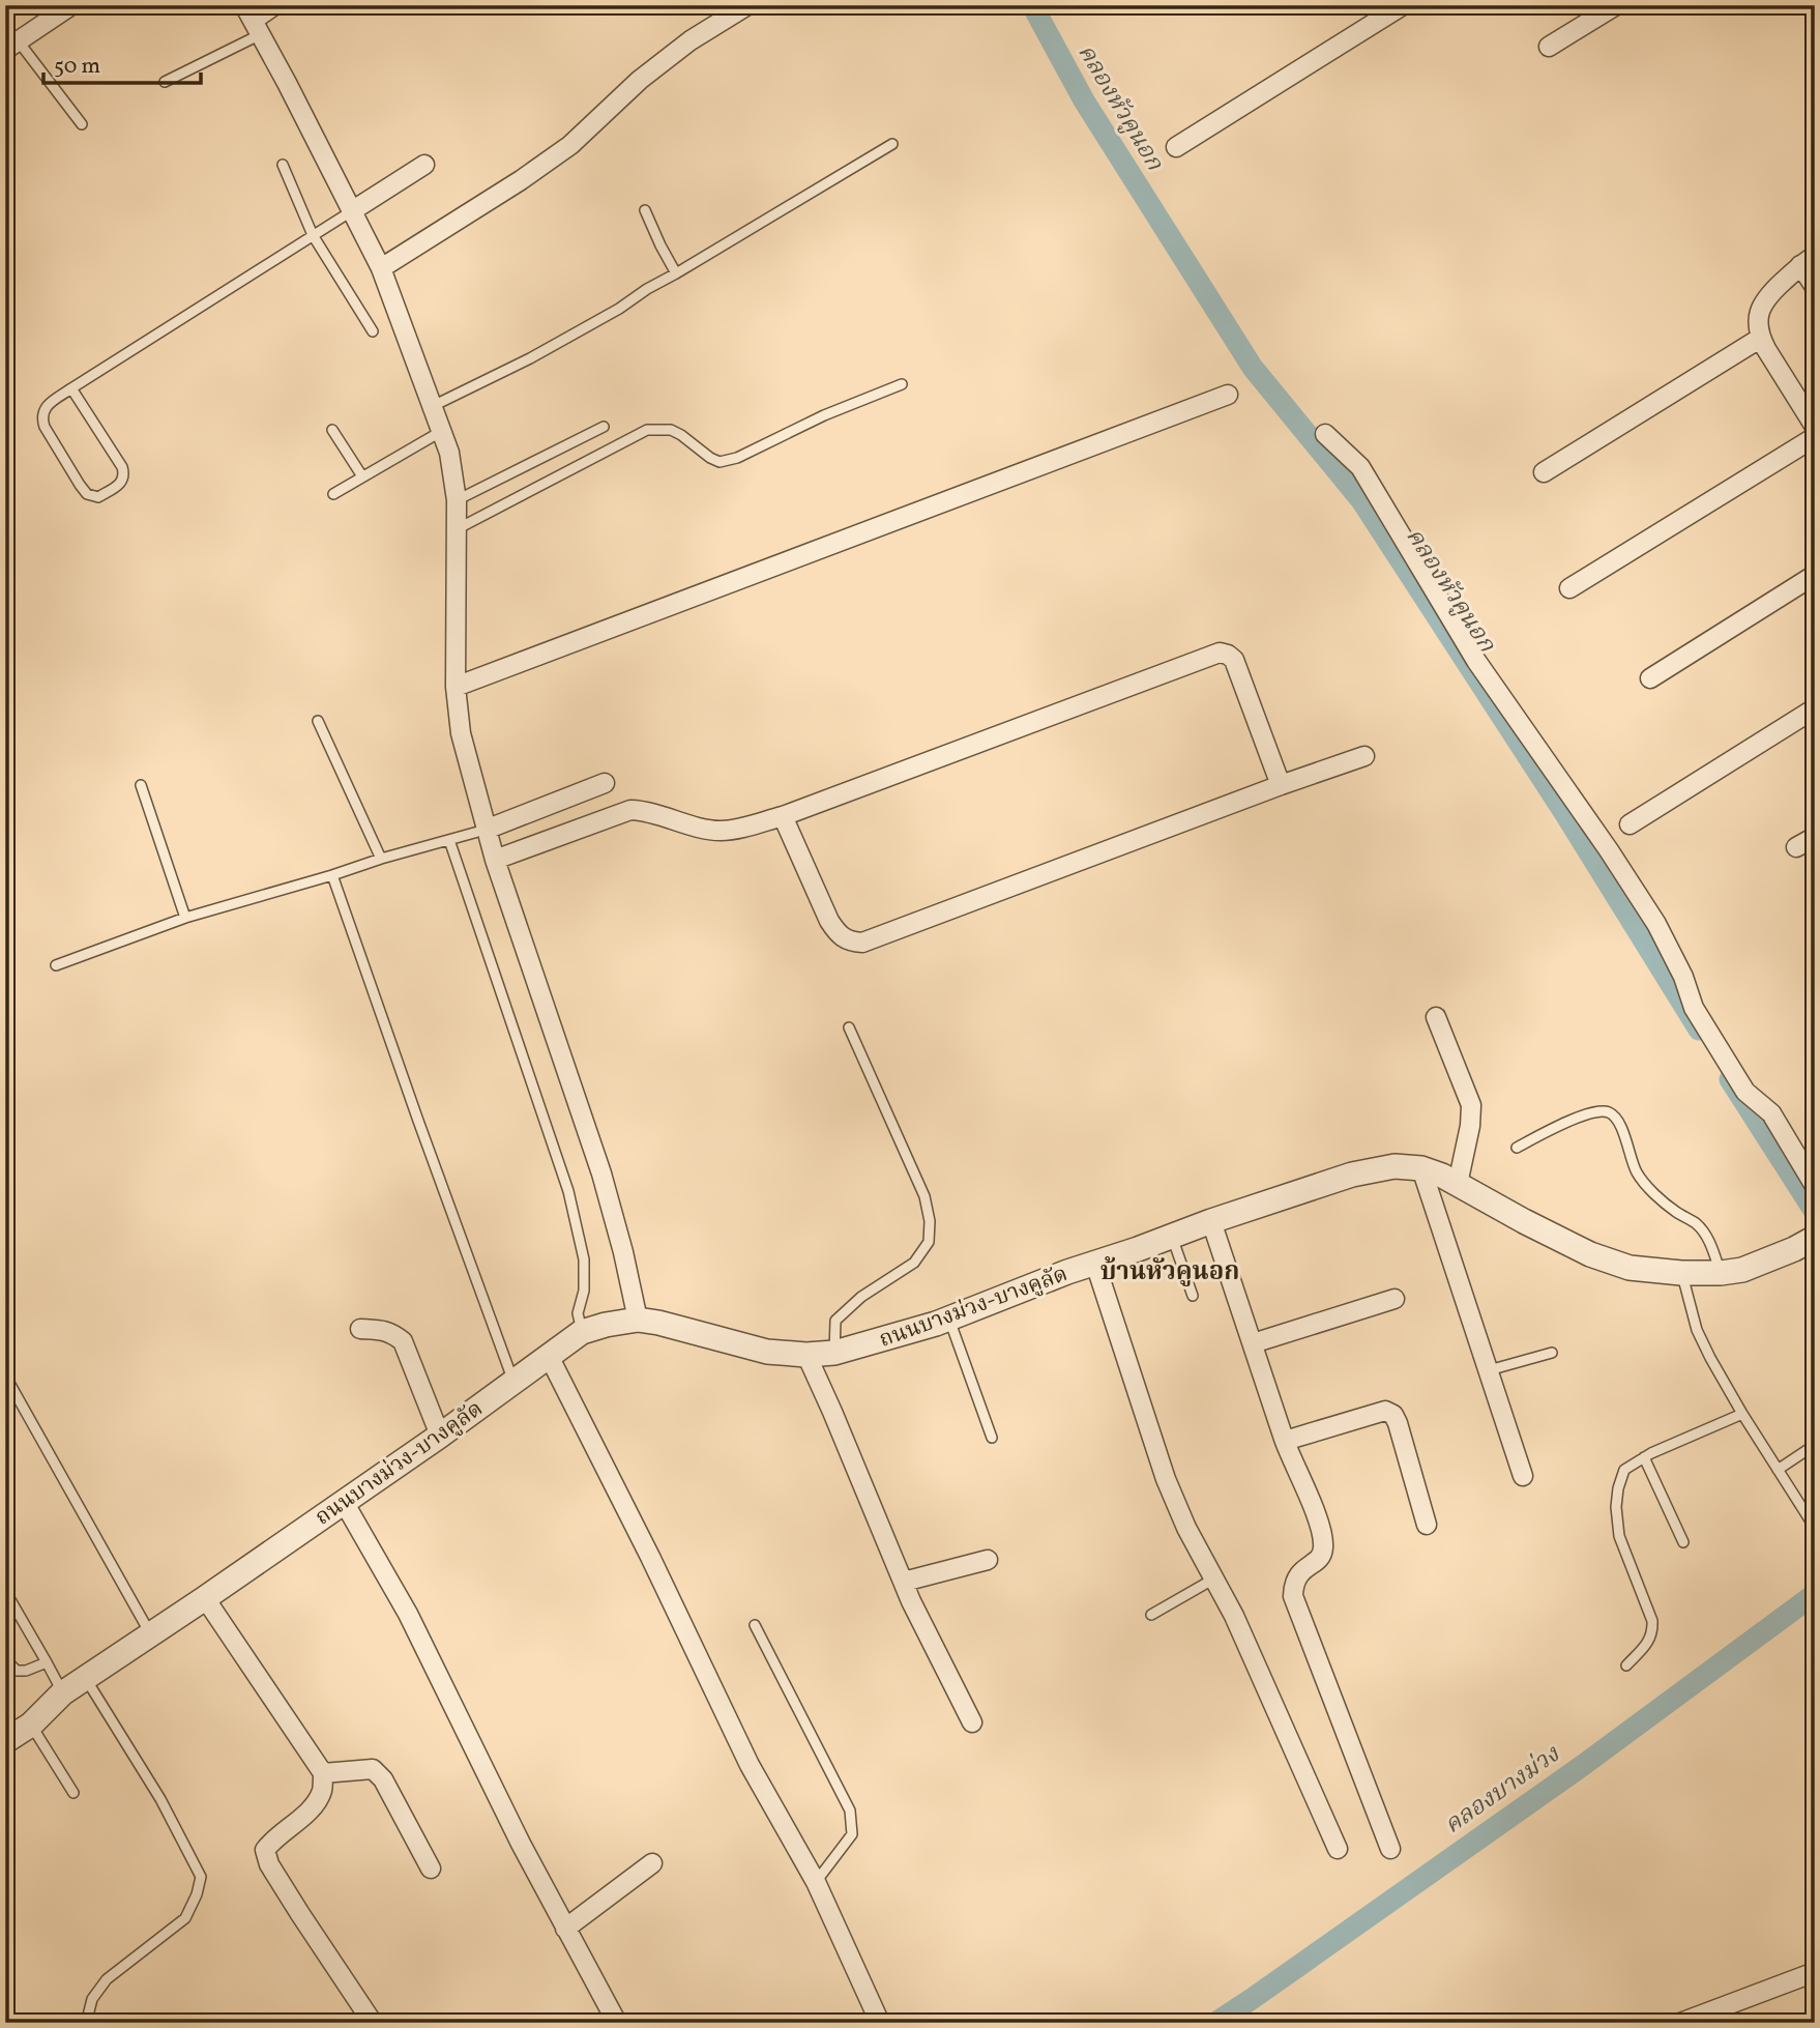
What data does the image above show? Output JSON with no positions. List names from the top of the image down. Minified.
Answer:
{"streets":{"street":["ถนนบางม่วง-บางคูลัด"]},"districts":["บ้านหัวคูนอก"],"water":["คลองหัวคูนอก","คลองบางม่วง"],"scale_bar":"50 m"}
